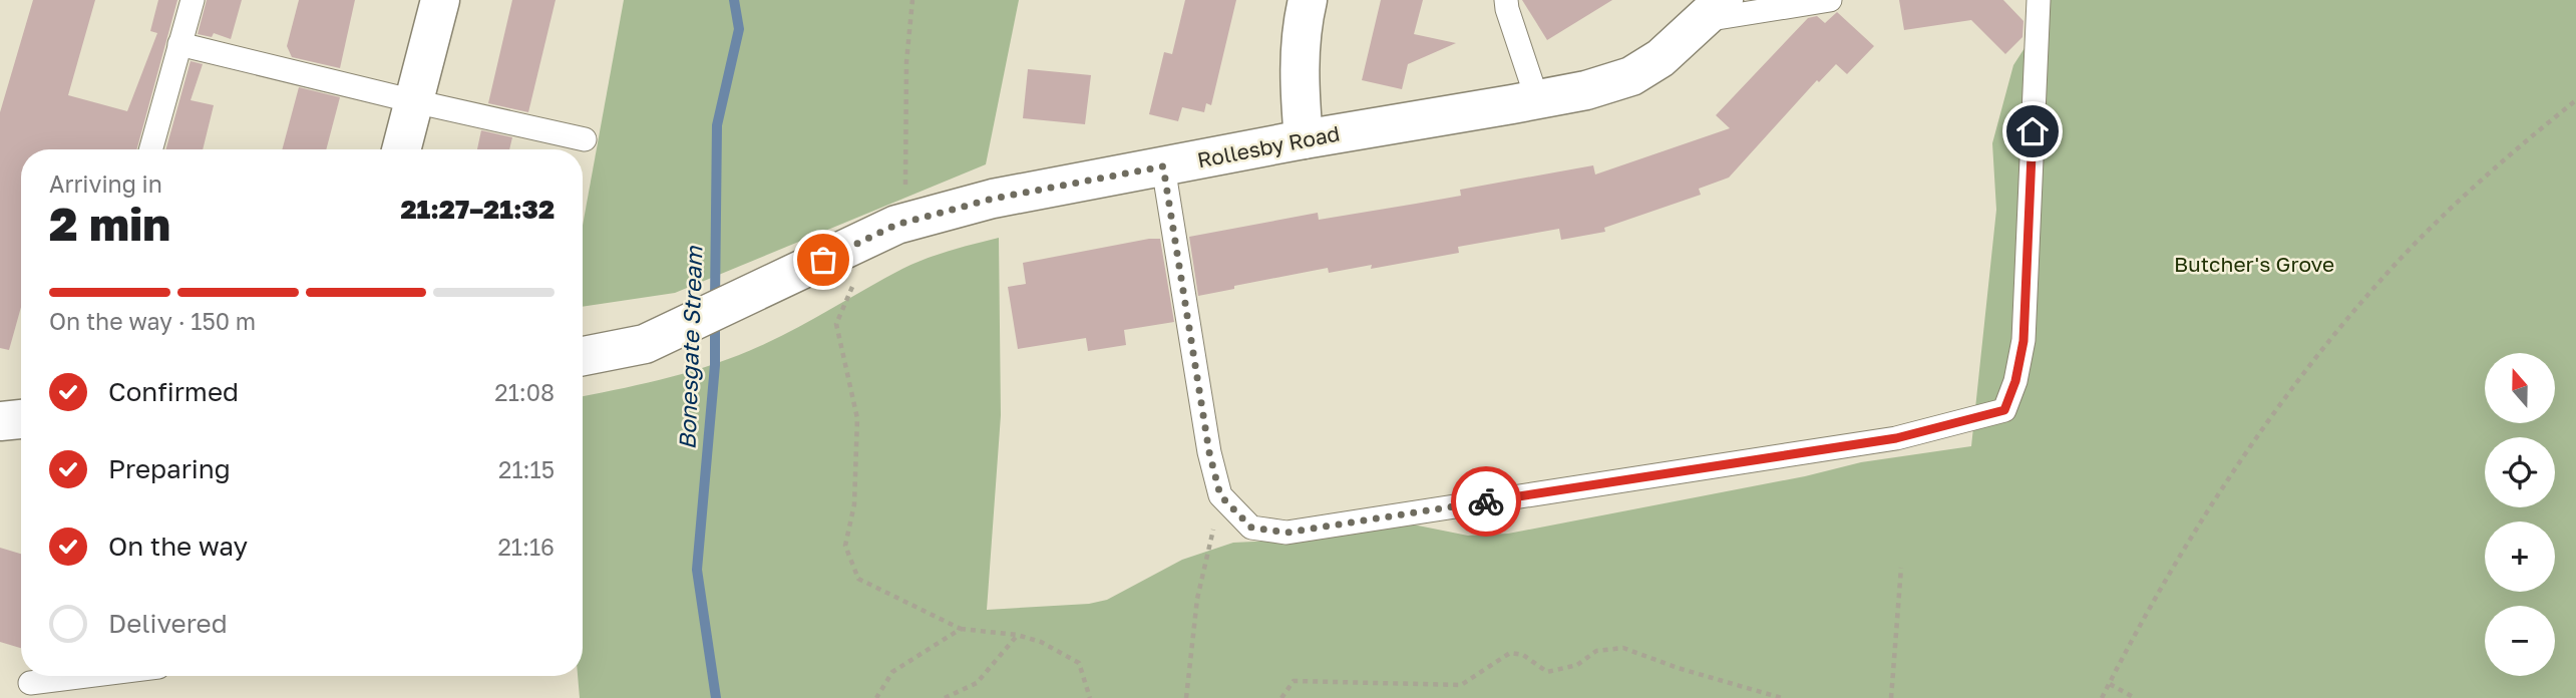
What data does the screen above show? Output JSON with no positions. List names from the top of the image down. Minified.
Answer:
{"streets":{"street":["Rollesby Road"]},"water":["Bonesgate Stream"],"parks":["Butcher's Grove"],"north":"top","page":{"heading":["2 min","Arriving in","21:27–21:32"],"bar":"On the way · 150 m","map_buttons":["+","−"],"list":[["Confirmed","21:08"],["Preparing","21:15"],["On the way","21:16"],"Delivered"]}}
